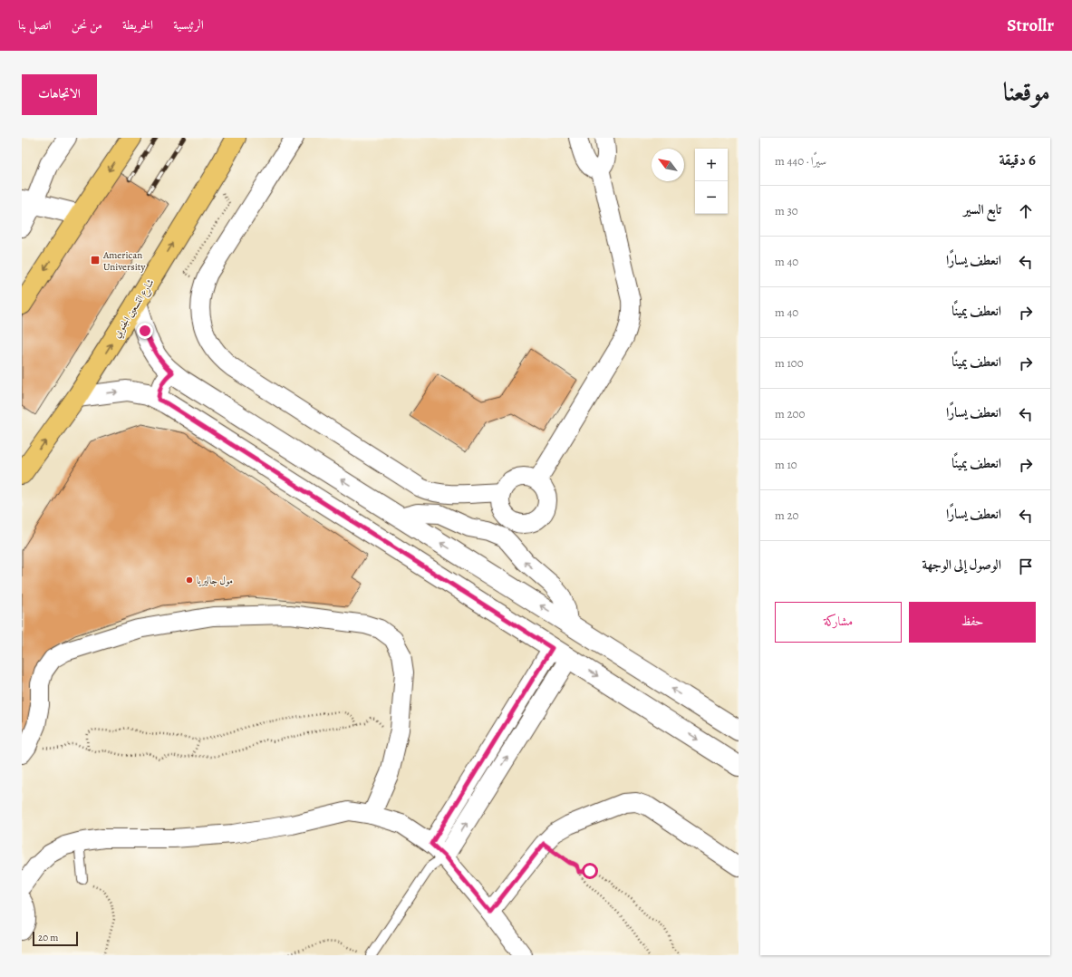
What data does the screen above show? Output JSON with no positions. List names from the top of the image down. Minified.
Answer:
{"streets":{"main road":["شارع التسعين الجنوبي"]},"places":{"transit":["American University"],"other":["مول جاليريا"]},"scale_bar":"20 m","north":"top left","page":{"header":"Strollr","nav":["الرئيسية","الخريطة","من نحن","اتصل بنا"],"title":"موقعنا","buttons":["الاتجاهات",["حفظ","مشاركة"]],"heading":["6 دقيقة","سيرًا · 440 m"],"map_buttons":["+","−"],"list":[["تابع السير","30 m"],["انعطف يسارًا","40 m"],["انعطف يمينًا","40 m"],["انعطف يمينًا","100 m"],["انعطف يسارًا","200 m"],["انعطف يمينًا","10 m"],["انعطف يسارًا","20 m"],"الوصول إلى الوجهة"],"scale":"20 m"}}
